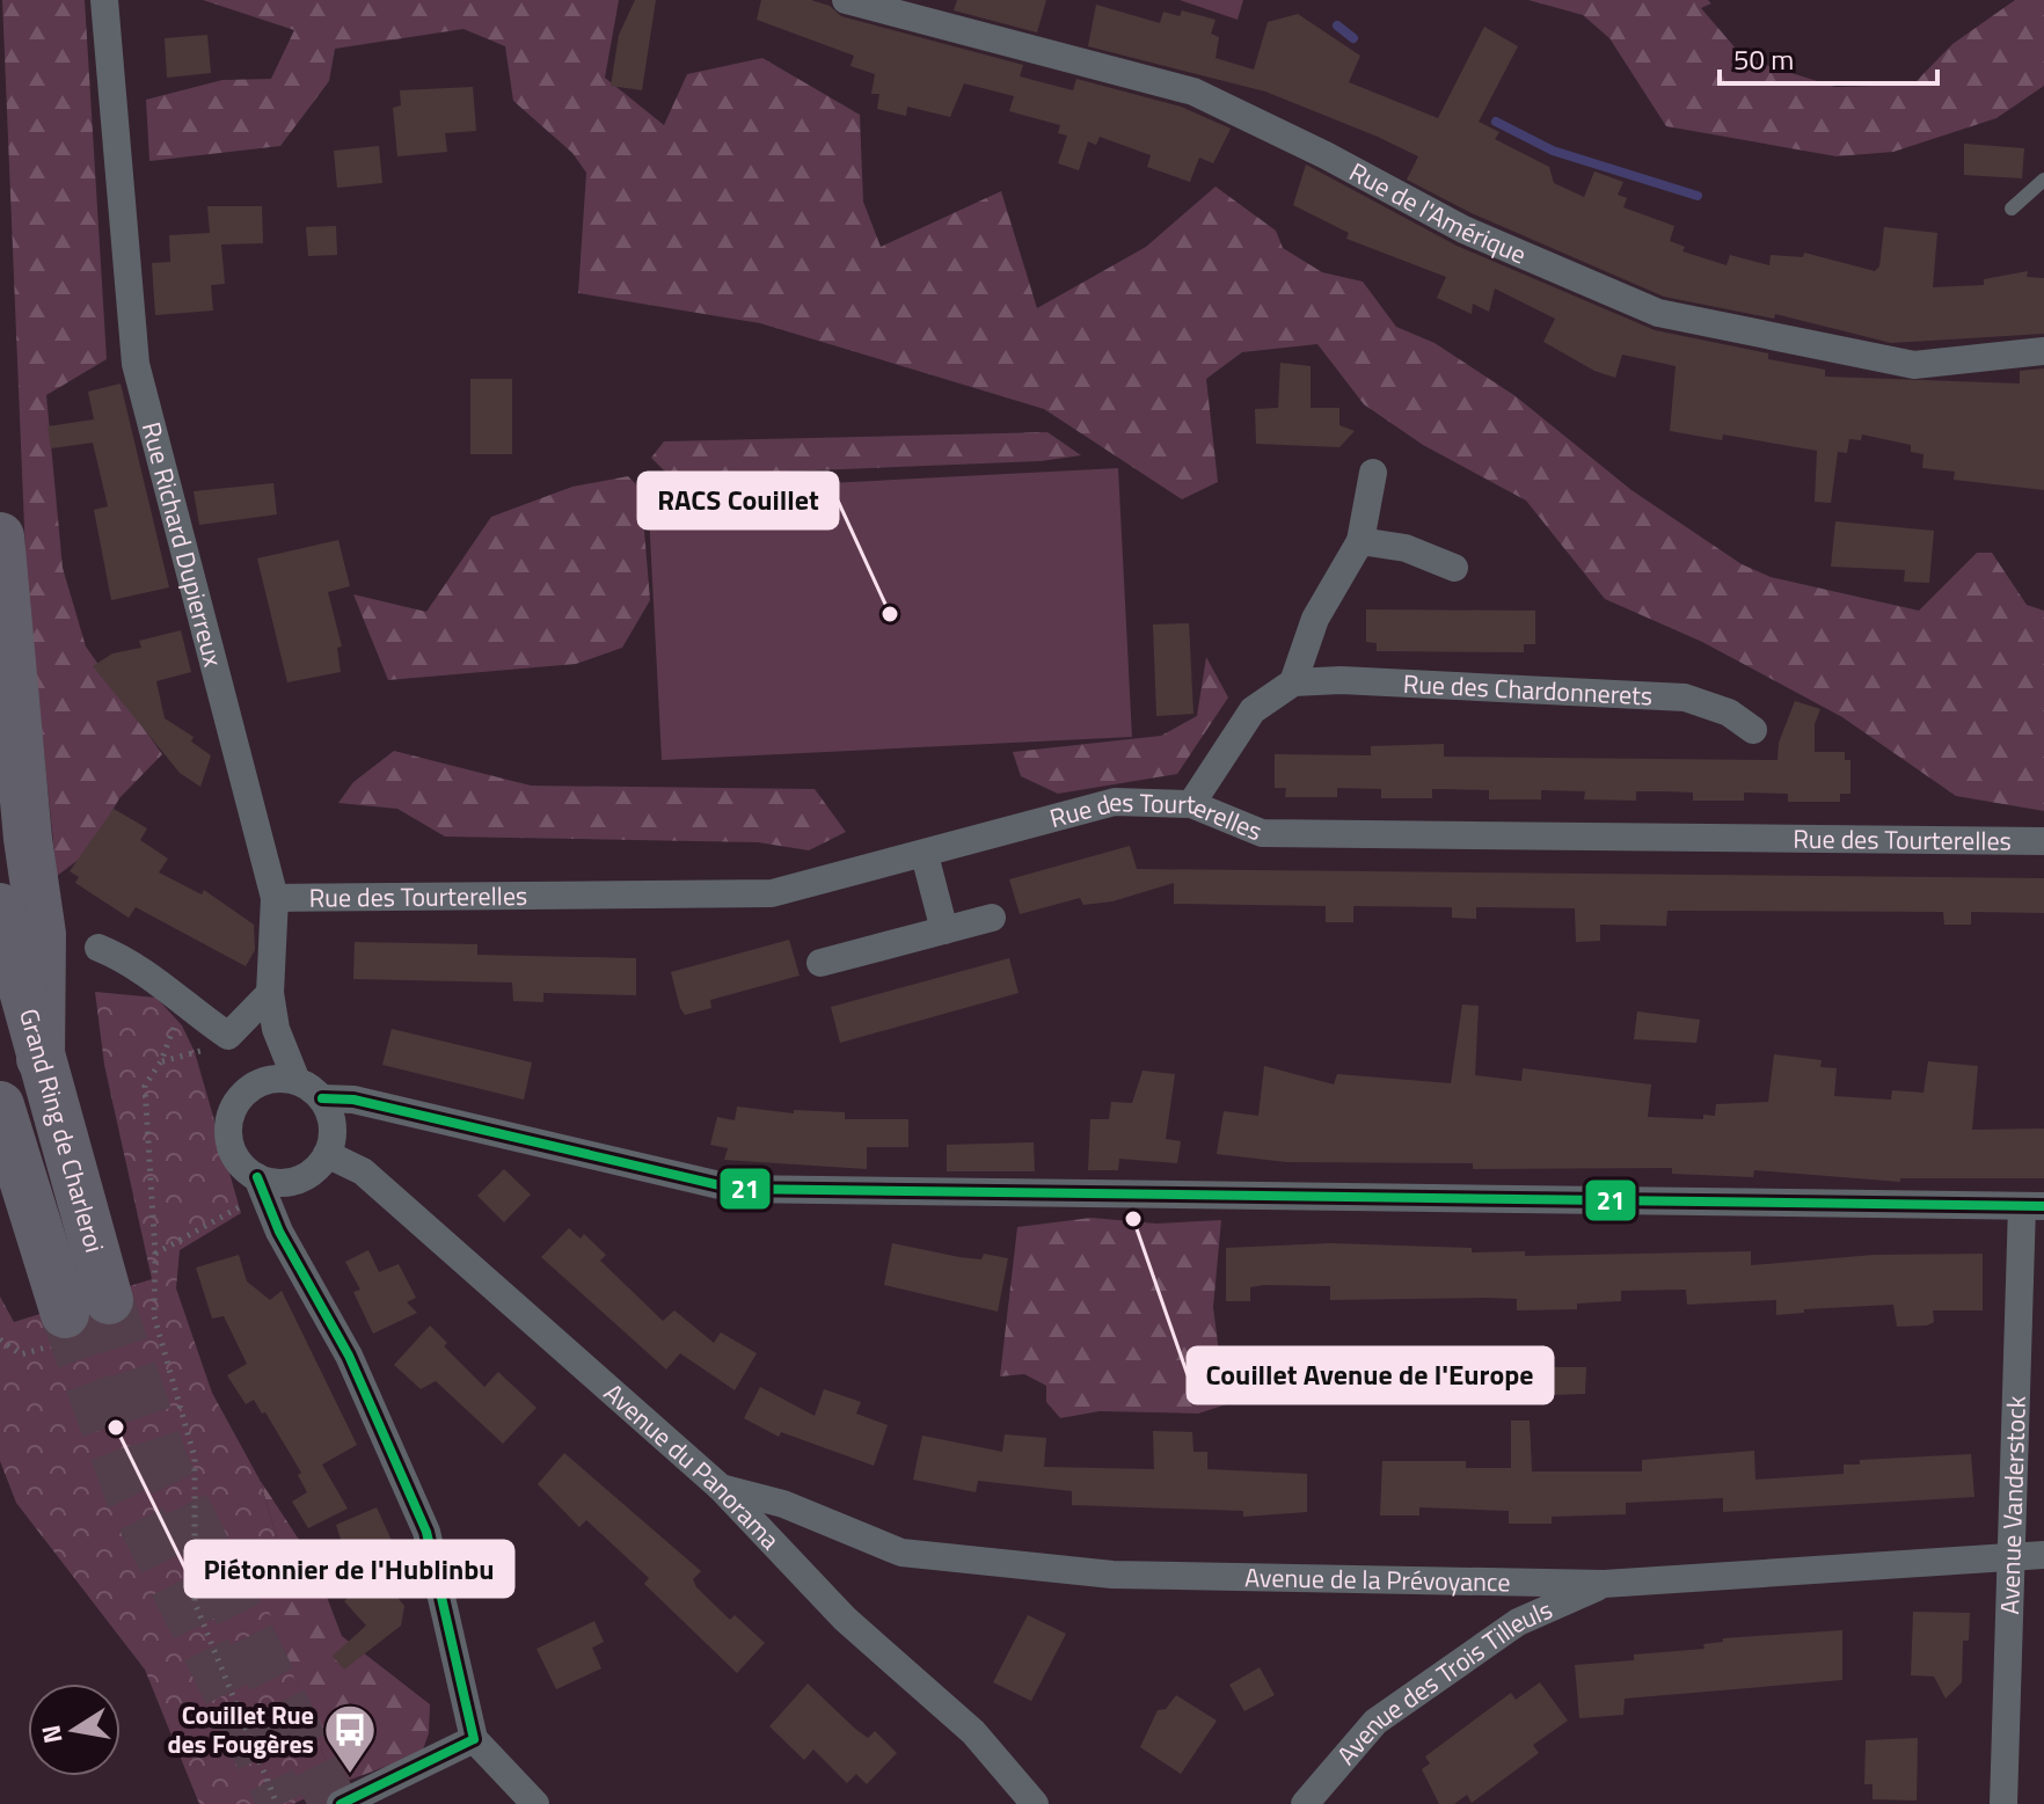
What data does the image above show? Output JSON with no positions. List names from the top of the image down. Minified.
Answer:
{"streets":{"highway":["Grand Ring de Charleroi"],"street":["Rue de l'Amérique","Rue Richard Dupierreux","Rue des Chardonnerets","Rue des Tourterelles","Avenue du Panorama","Avenue Vanderstock","Avenue de la Prévoyance","Avenue des Trois Tilleuls"]},"crossings":[["Rue Richard Dupierreux","Rue des Tourterelles"],["Rue Richard Dupierreux","Avenue du Panorama"],["Avenue du Panorama","Avenue de la Prévoyance"],["Avenue Vanderstock","Avenue de la Prévoyance"],["Avenue de la Prévoyance","Avenue des Trois Tilleuls"]],"places":{"other":["RACS Couillet","Couillet Avenue de l'Europe","Piétonnier de l'Hublinbu"],"bus stop":["Couillet Rue des Fougères"]},"lines":["transit line 21"],"scale_bar":"50 m","north":"left"}
